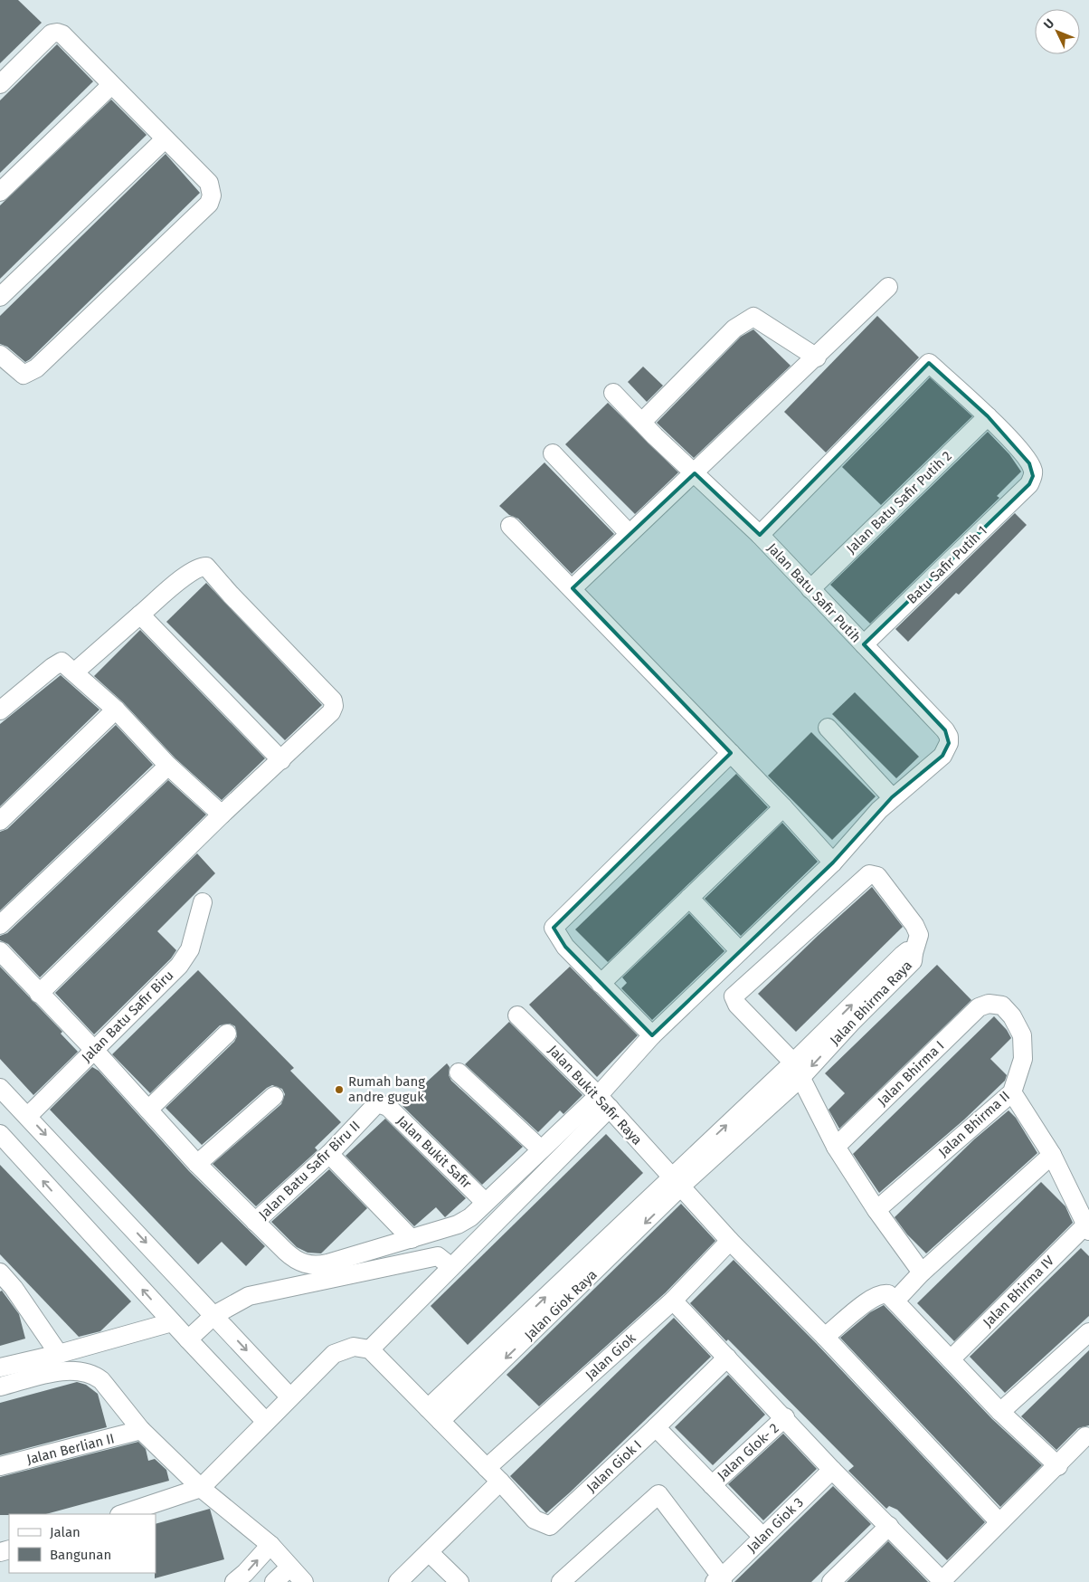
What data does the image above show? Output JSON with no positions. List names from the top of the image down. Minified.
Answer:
{"streets":{"street":["Jalan Batu Safir Putih 2","Batu Safir Putih 1","Jalan Batu Safir Putih","Jalan Bhirma Raya","Jalan Batu Safir Biru","Jalan Bhirma I","Jalan Bukit Safir Raya","Jalan Bhirma II","Jalan Bukit Safir","Jalan Batu Safir Biru II","Jalan Bhirma IV","Jalan Giok Raya","Jalan Giok","Jalan Berlian II","Jalan Glok- 2","Jalan Giok I","Jalan Giok 3"]},"crossings":[["Jalan Batu Safir Putih 2","Batu Safir Putih 1"],["Jalan Batu Safir Putih 2","Jalan Batu Safir Putih"],["Batu Safir Putih 1","Jalan Batu Safir Putih"],["Jalan Bhirma Raya","Jalan Bukit Safir Raya"],["Jalan Bhirma Raya","Jalan Giok Raya"],["Jalan Bhirma I","Jalan Bhirma II"],["Jalan Bukit Safir Raya","Jalan Giok Raya"],["Jalan Bukit Safir Raya","Jalan Giok"],["Jalan Bukit Safir","Jalan Batu Safir Biru II"]],"places":["Rumah bang andre guguk"],"legend":["Jalan","Bangunan"],"north":"top left"}
